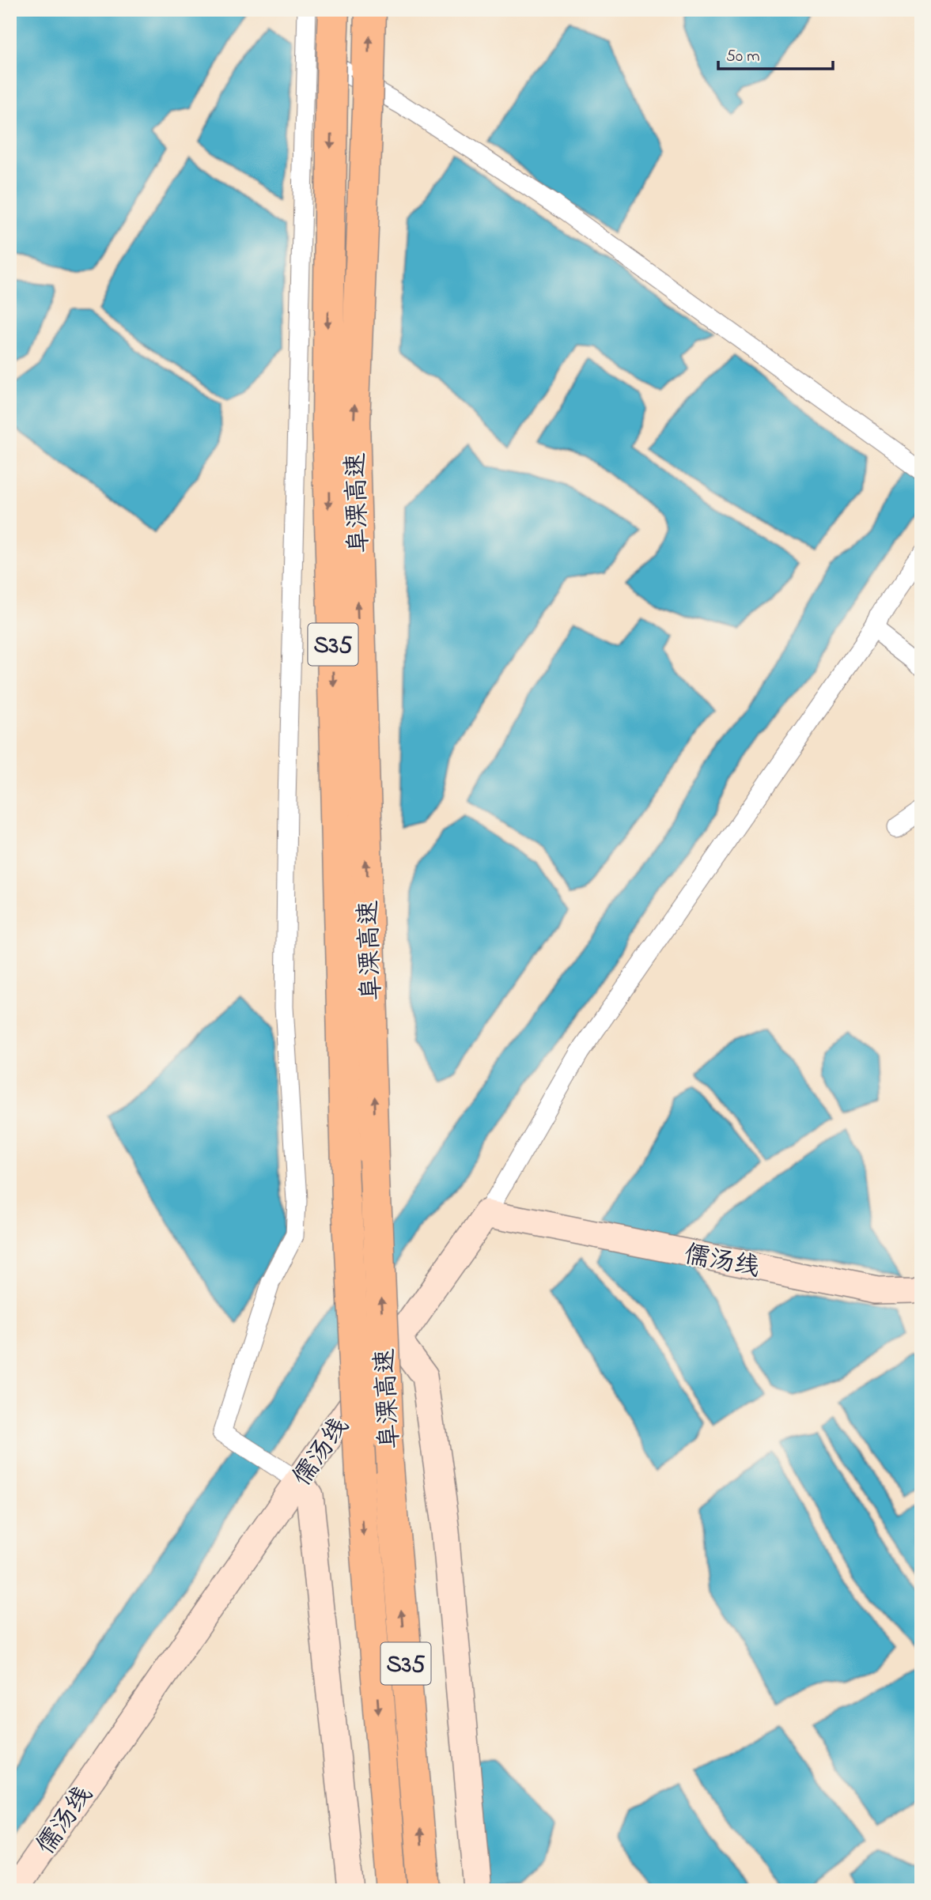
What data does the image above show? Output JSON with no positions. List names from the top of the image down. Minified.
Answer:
{"streets":{"highway":["阜溧高速","S35"],"street":["儒汤线"]},"scale_bar":"50 m"}
